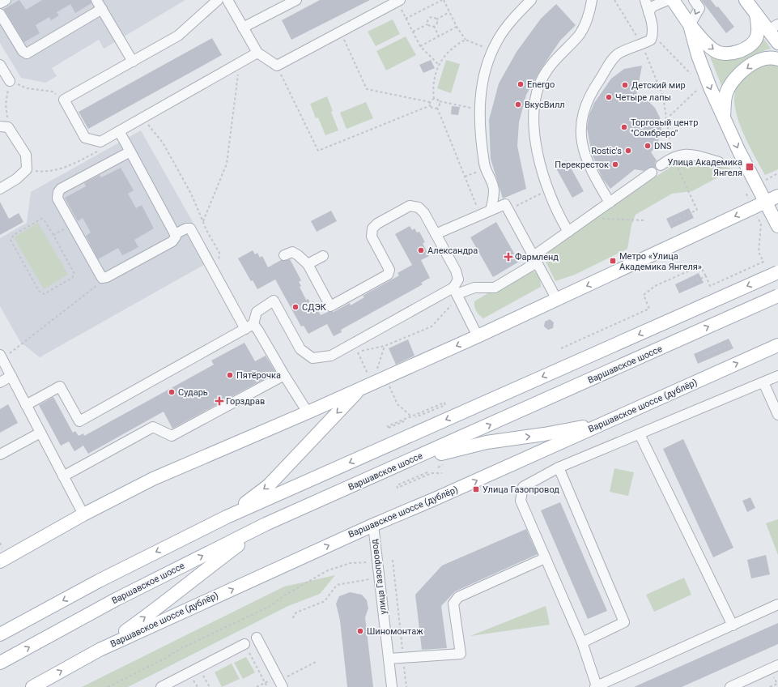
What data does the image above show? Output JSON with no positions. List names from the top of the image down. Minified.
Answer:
{"streets":{"main road":["Варшавское шоссе","Варшавское шоссе (дублёр)"],"street":["улица Газопровод"]},"crossings":[["Варшавское шоссе (дублёр)","улица Газопровод"]],"places":{"other":["Energo","Детский мир","Четыре лапы","ВкусВилл","Торговый центр \"Сомбреро\"","DNS","Rostic's","Перекресток","Александра","СДЭК","Пятёрочка","Сударь","Шиномонтаж"],"transit":["Улица Академика Янгеля","Метро «Улица Академика Янгеля»","Улица Газопровод"],"health":["Фармленд","Горздрав"]}}
